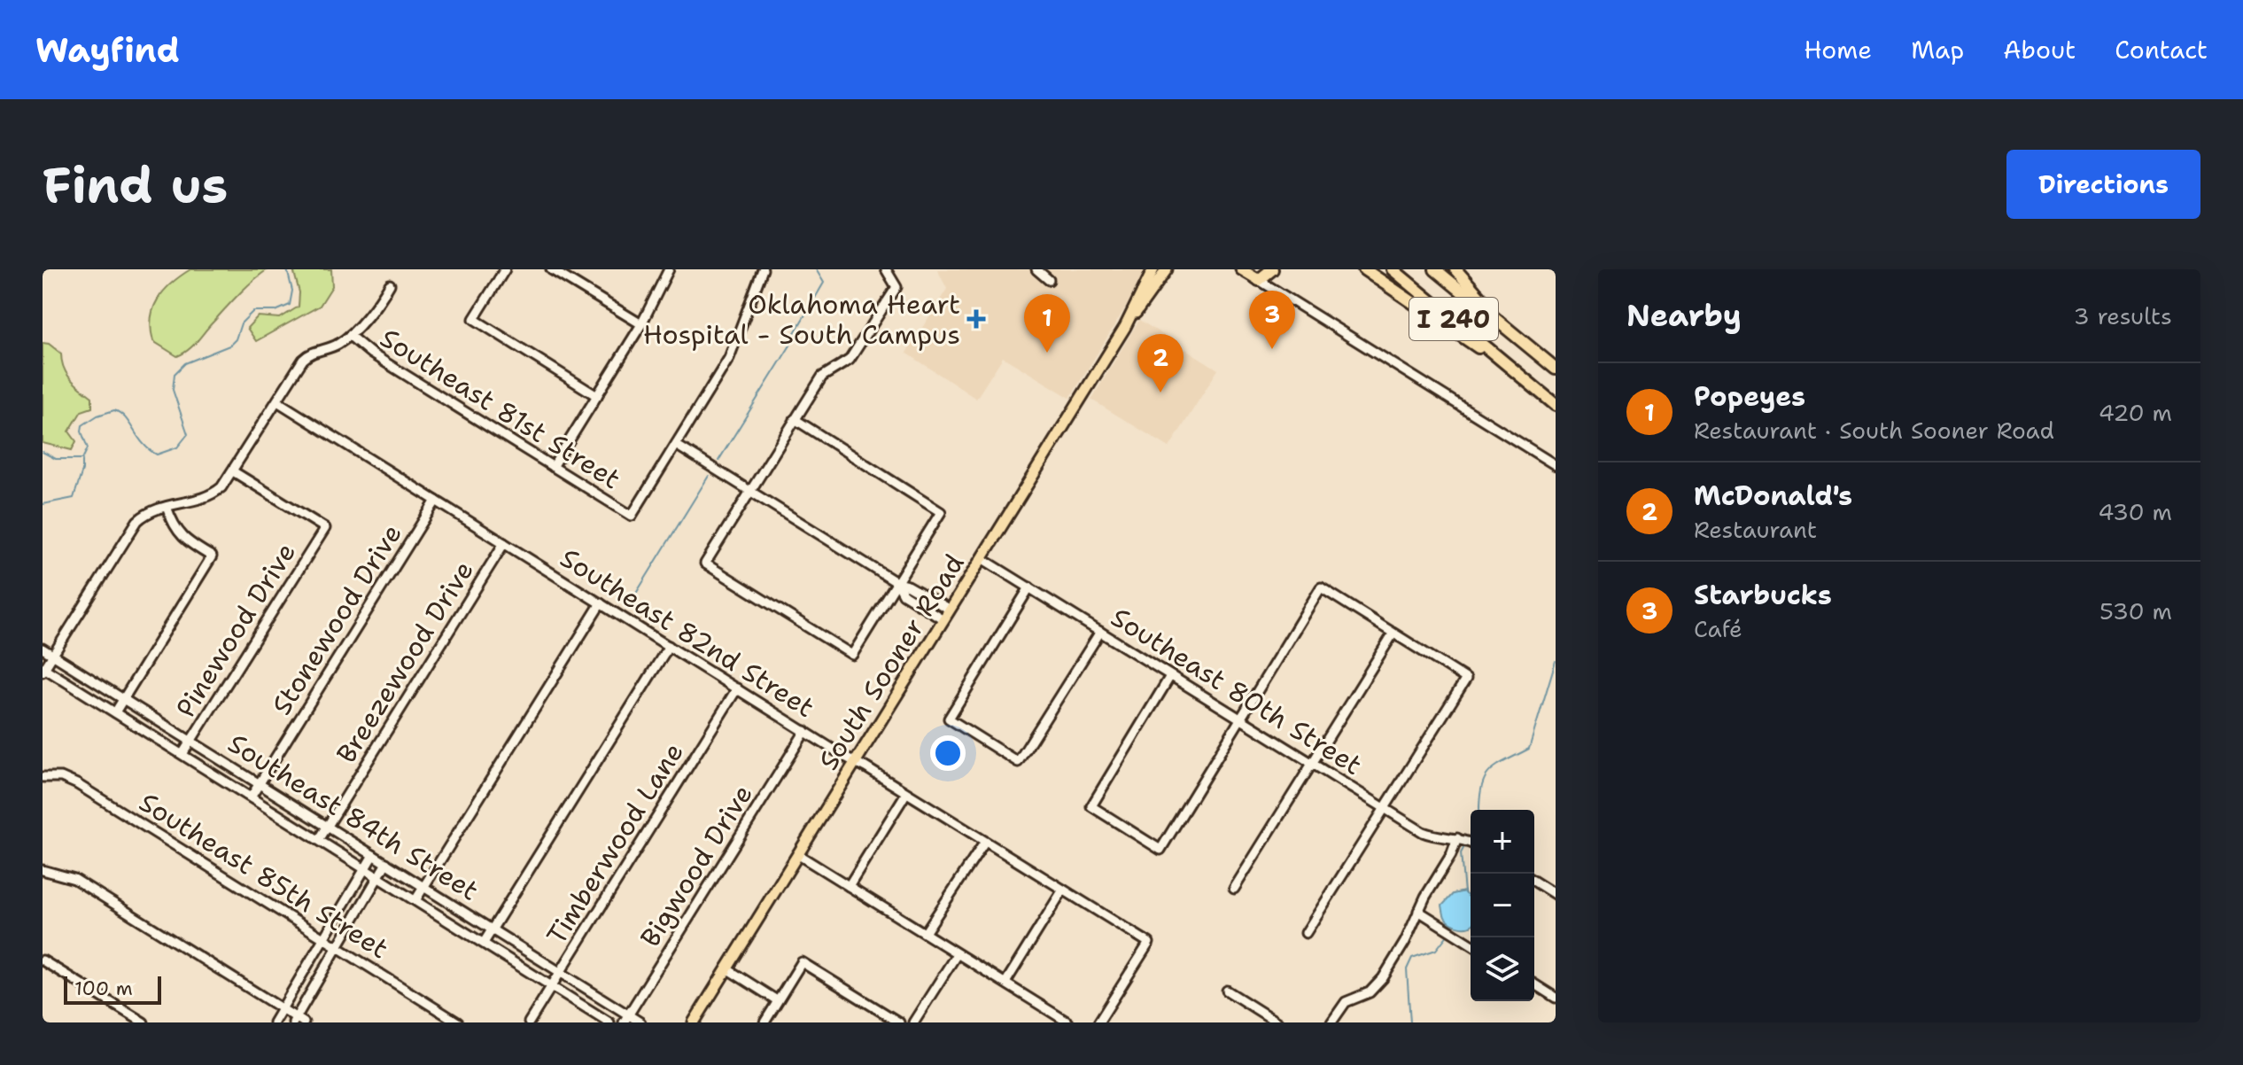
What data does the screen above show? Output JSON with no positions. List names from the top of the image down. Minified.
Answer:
{"streets":{"highway":["I 240"],"main road":["South Sooner Road"],"street":["Southeast 81st Street","Stonewood Drive","Pinewood Drive","Southeast 82nd Street","Breezewood Drive","Southeast 80th Street","Southeast 84th Street","Timberwood Lane","Bigwood Drive","Southeast 85th Street"]},"crossings":[["Stonewood Drive","Southeast 82nd Street"],["Stonewood Drive","Southeast 84th Street"],["Pinewood Drive","Southeast 84th Street"],["Southeast 82nd Street","Breezewood Drive"],["Southeast 82nd Street","South Sooner Road"],["Southeast 82nd Street","Timberwood Lane"],["Southeast 82nd Street","Bigwood Drive"],["Breezewood Drive","Southeast 84th Street"],["South Sooner Road","Southeast 80th Street"],["Southeast 84th Street","Timberwood Lane"],["Southeast 84th Street","Bigwood Drive"]],"places":{"health":["Oklahoma Heart Hospital - South Campus"]},"scale_bar":"100 m","page":{"header":"Wayfind","nav":["Home","Map","About","Contact"],"buttons":"Directions","title":"Find us","heading":["Nearby","3 results"],"pins":["3","1","2"],"list":[{"mark":"1","name":"Popeyes","note":"Restaurant · South Sooner Road","value":"420 m"},{"mark":"2","name":"McDonald's","note":"Restaurant","value":"430 m"},{"mark":"3","name":"Starbucks","note":"Café","value":"530 m"}],"map_buttons":["+","−"],"scale":"100 m"}}
